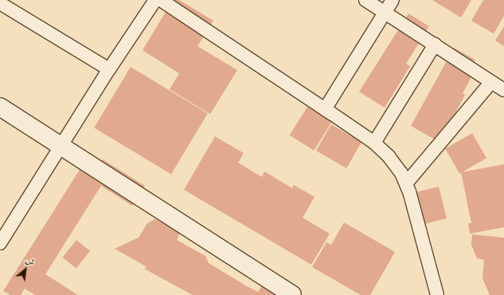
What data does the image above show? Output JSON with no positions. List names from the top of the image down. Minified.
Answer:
{"north":"top right"}
